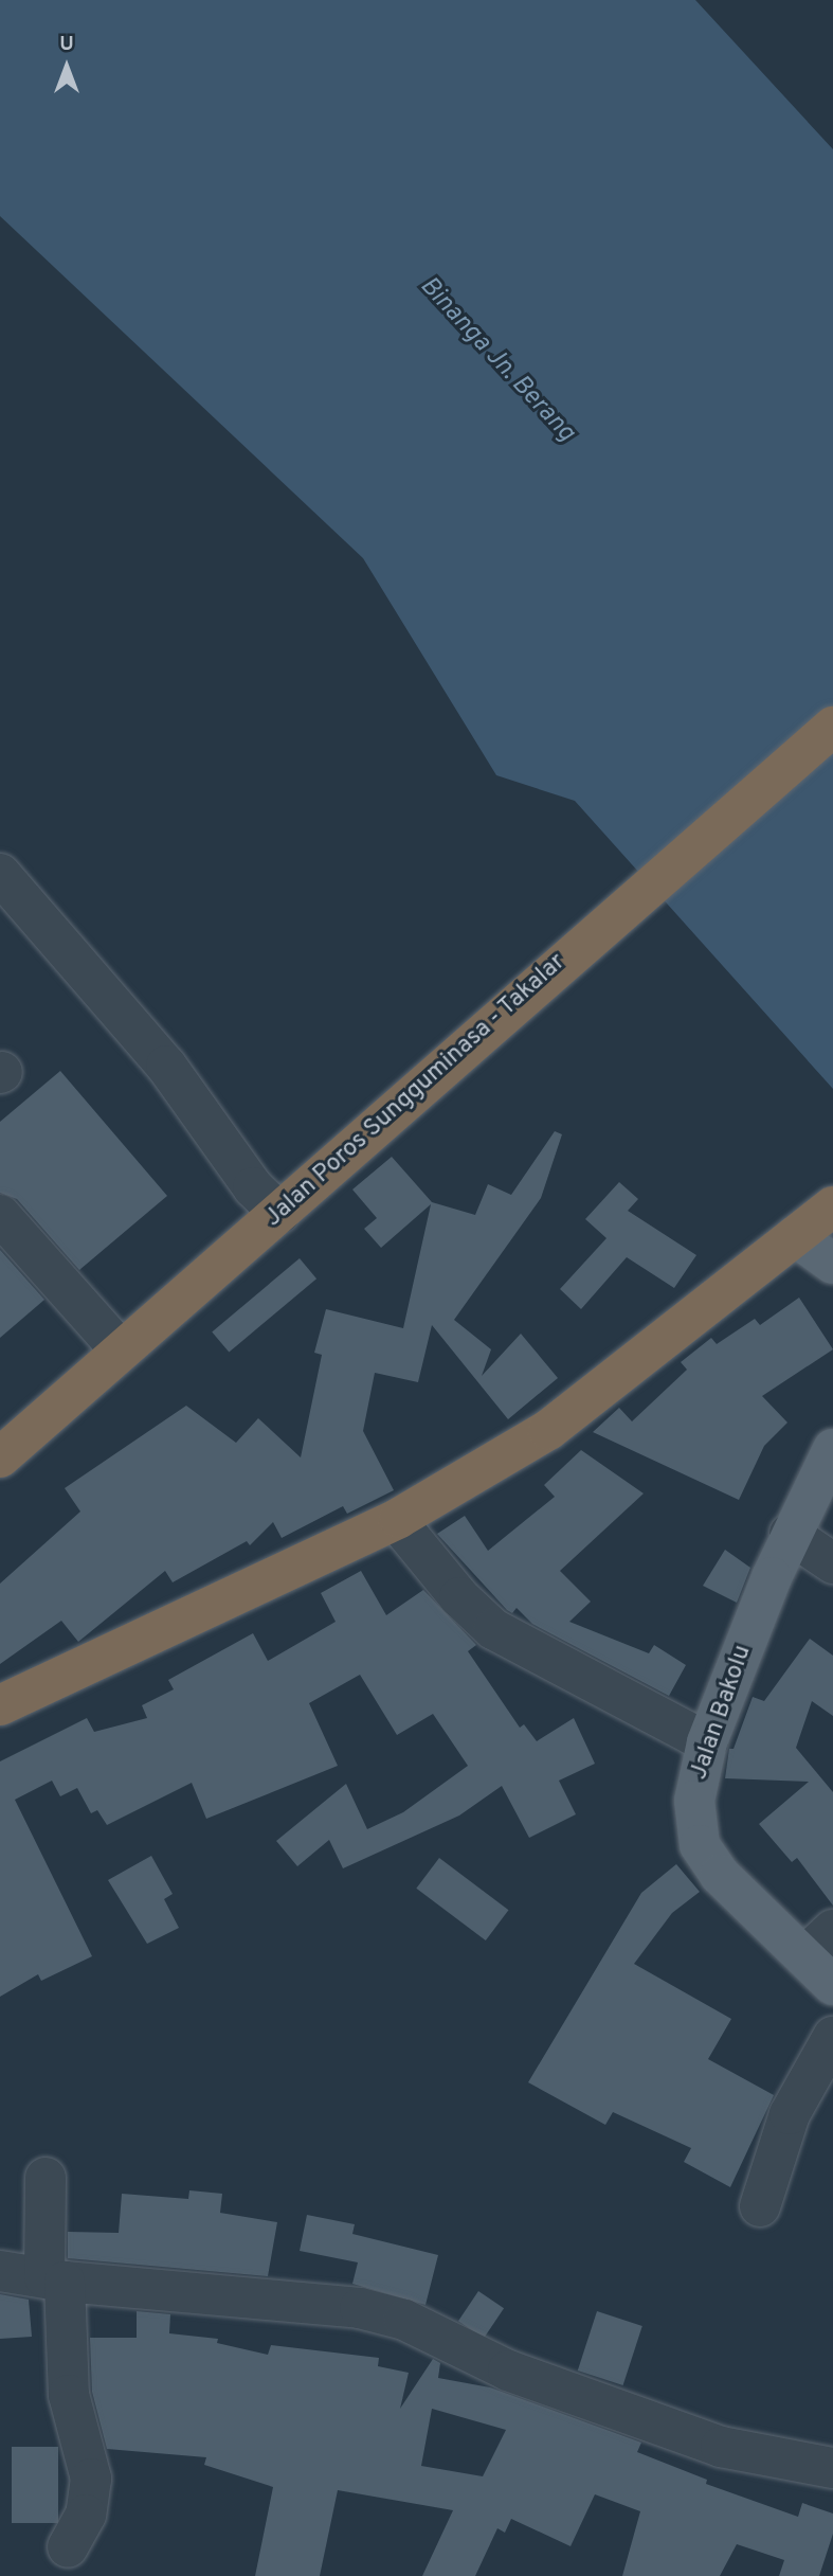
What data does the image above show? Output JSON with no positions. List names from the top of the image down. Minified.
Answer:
{"streets":{"highway":["Jalan Poros Sungguminasa - Takalar"],"main road":["Jalan Bakolu"]},"water":["Binanga Jn. Berang"],"north":"top"}
